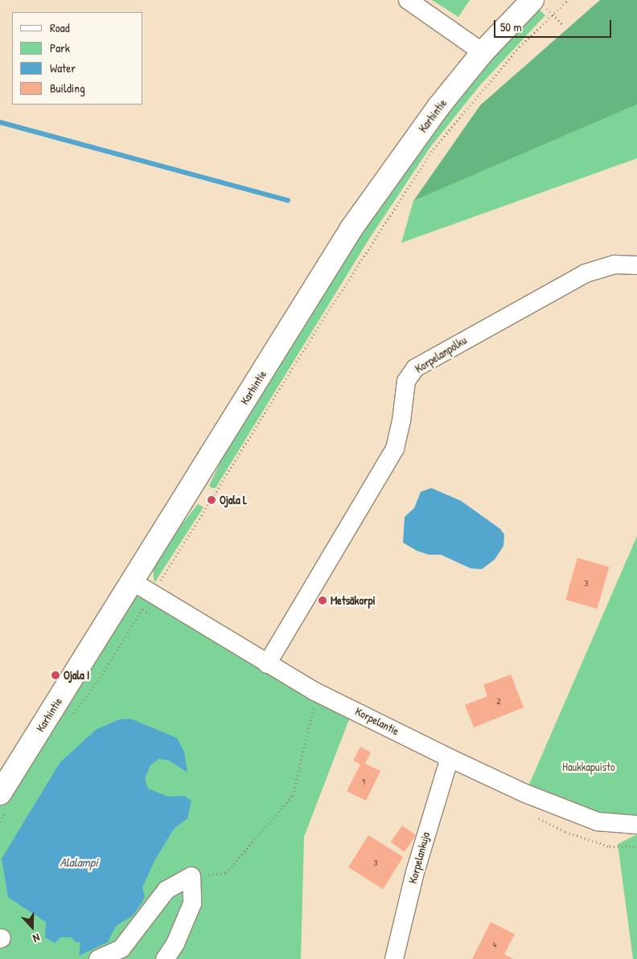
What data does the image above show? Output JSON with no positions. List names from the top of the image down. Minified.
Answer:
{"streets":{"street":["Karhintie","Korpelanpolku","Korpelantie","Korpelankuja"]},"crossings":[["Karhintie","Korpelantie"],["Korpelanpolku","Korpelantie"],["Korpelantie","Korpelankuja"]],"water":["Alalampi"],"parks":["Haukkapuisto"],"places":["Ojala L","Metsäkorpi","Ojala I"],"house_numbers":["3","2","1","3","4"],"legend":["Road","Park","Water","Building"],"scale_bar":"50 m","north":"bottom"}
